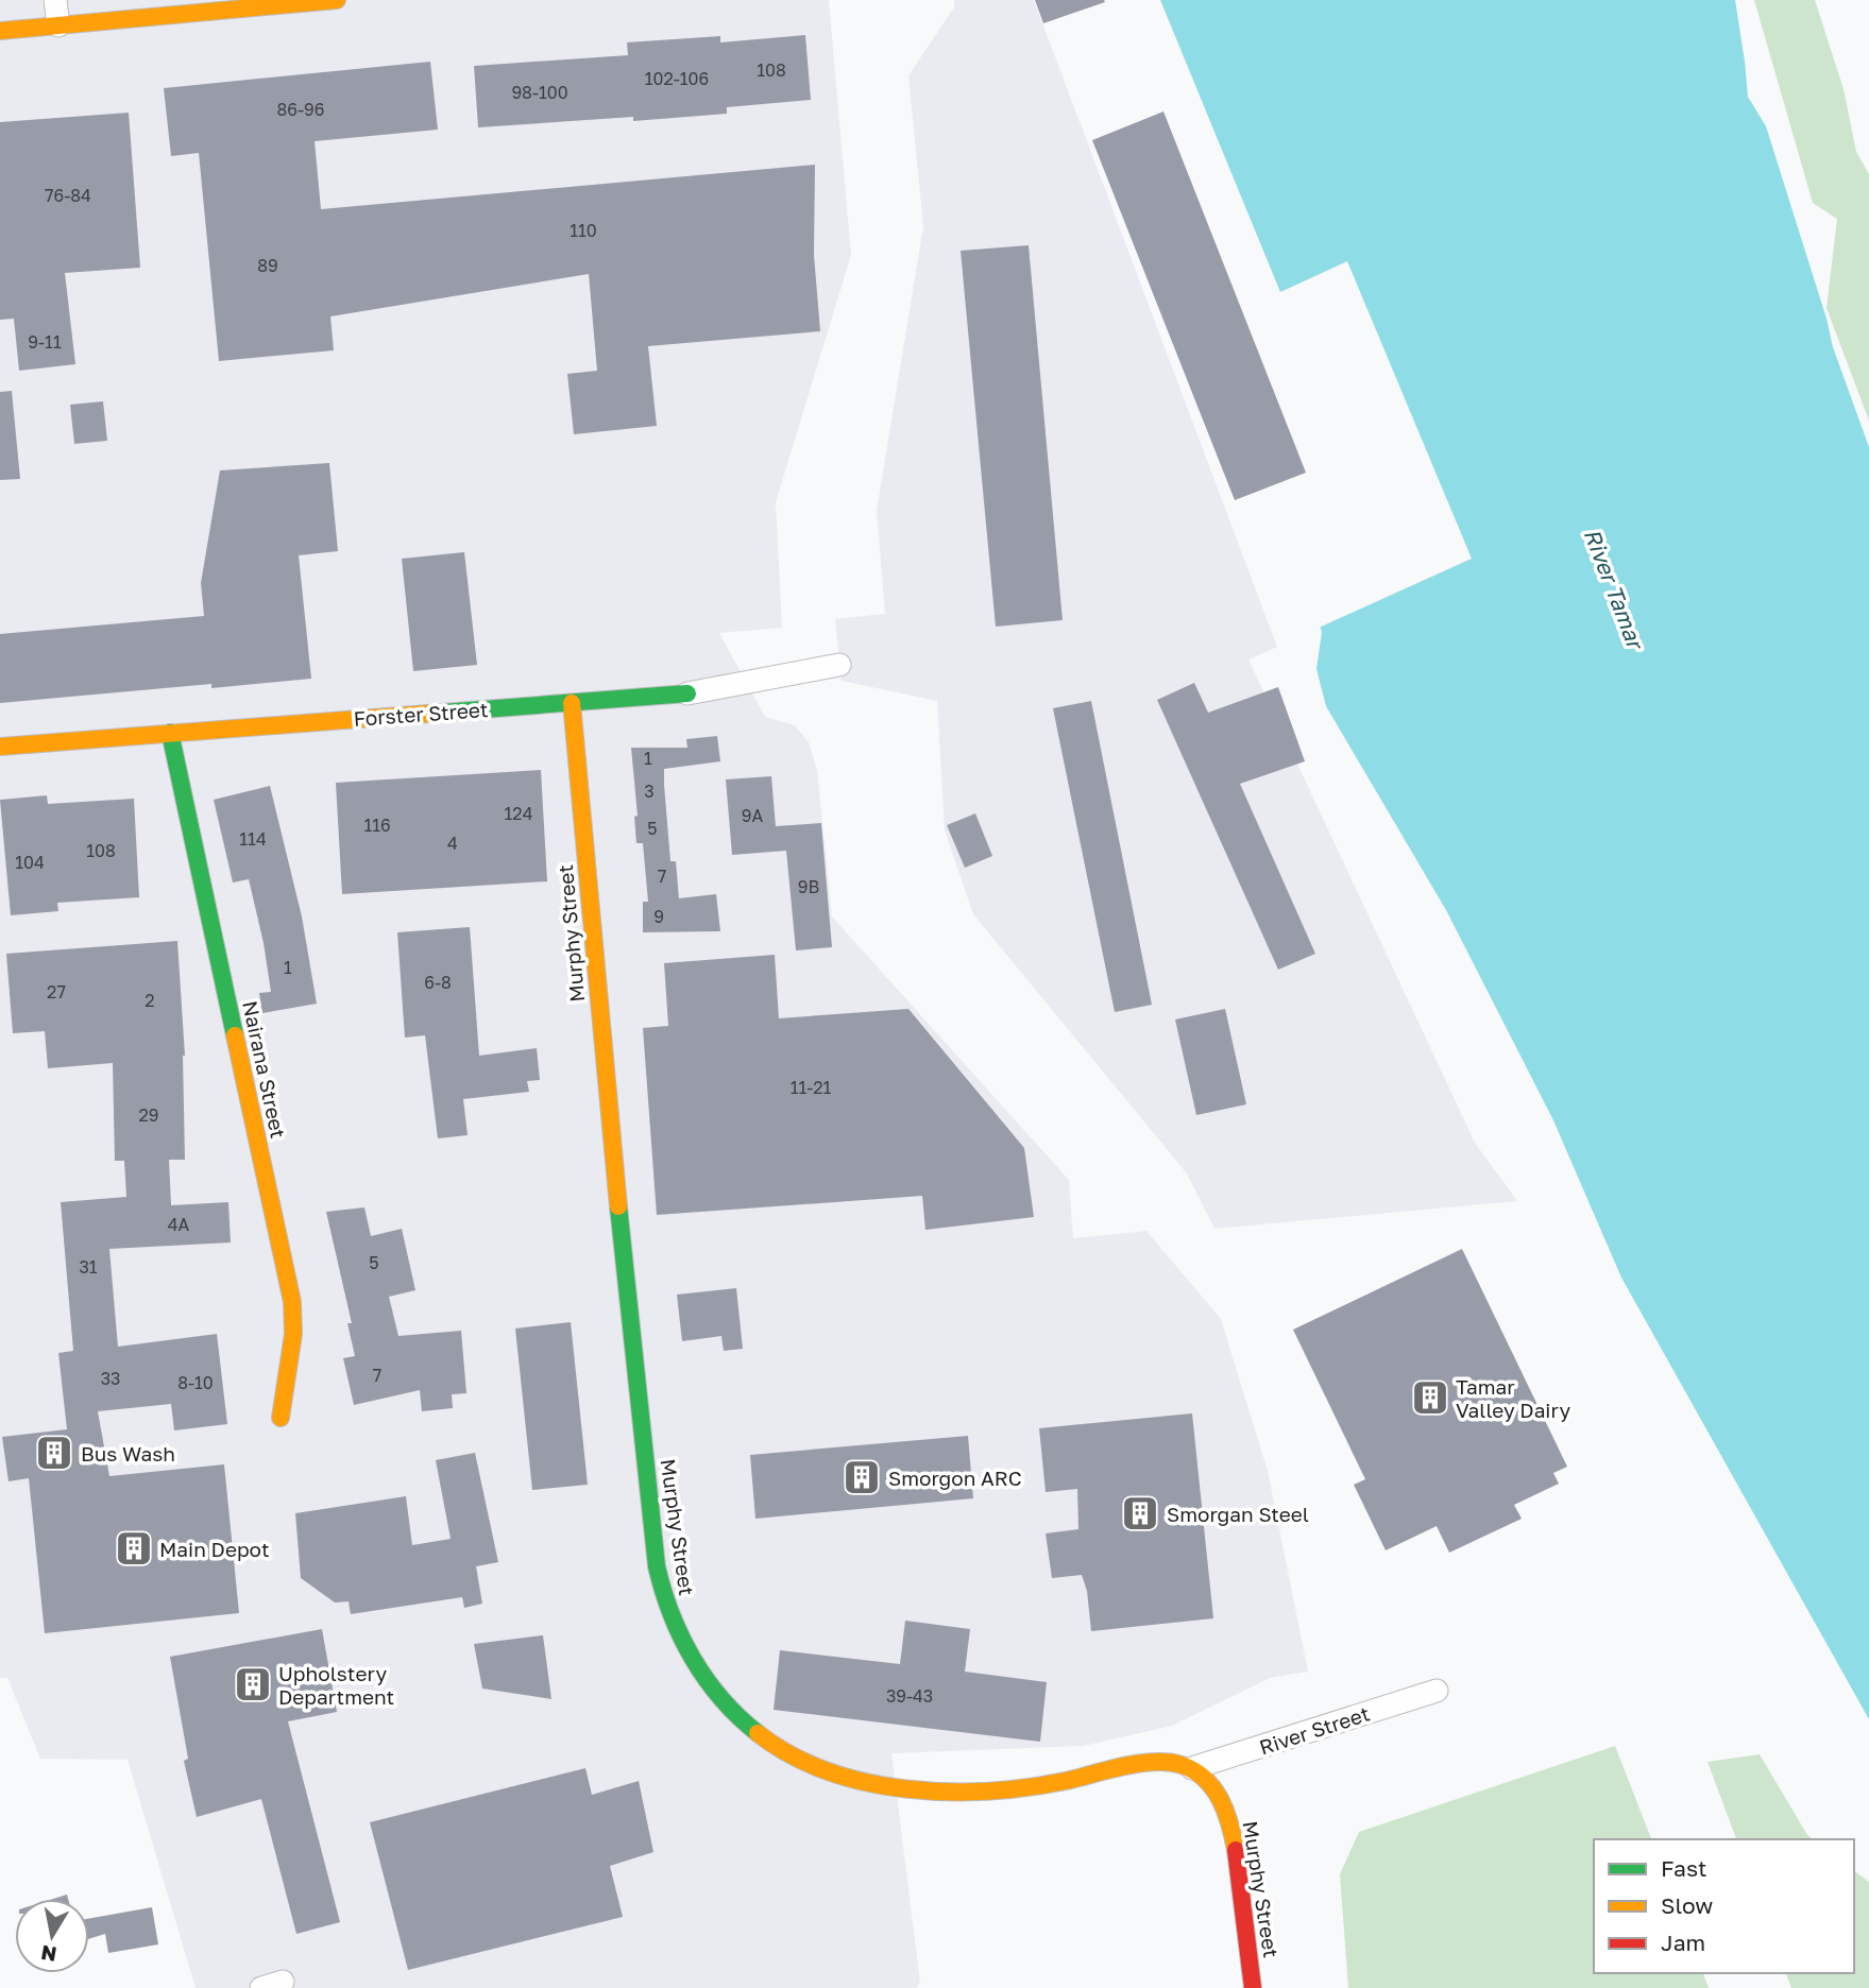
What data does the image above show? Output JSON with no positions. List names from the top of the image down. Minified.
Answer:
{"streets":{"street":["Forster Street","Murphy Street","Nairana Street","River Street"]},"crossings":[["Forster Street","Murphy Street"],["Forster Street","Nairana Street"],["Murphy Street","River Street"]],"water":["River Tamar"],"places":{"building":["Tamar Valley Dairy","Bus Wash","Smorgon ARC","Smorgan Steel","Main Depot","Upholstery Department"]},"house_numbers":["108","102-106","98-100","86-96","76-84","110","89","9-11","1","3","124","9A","116","5","114","4","108","104","7","9B","9","1","6-8","27","2","11-21","29","4A","5","31","7","33","8-10","39-43"],"legend":["Fast","Slow","Jam"],"north":"bottom"}
